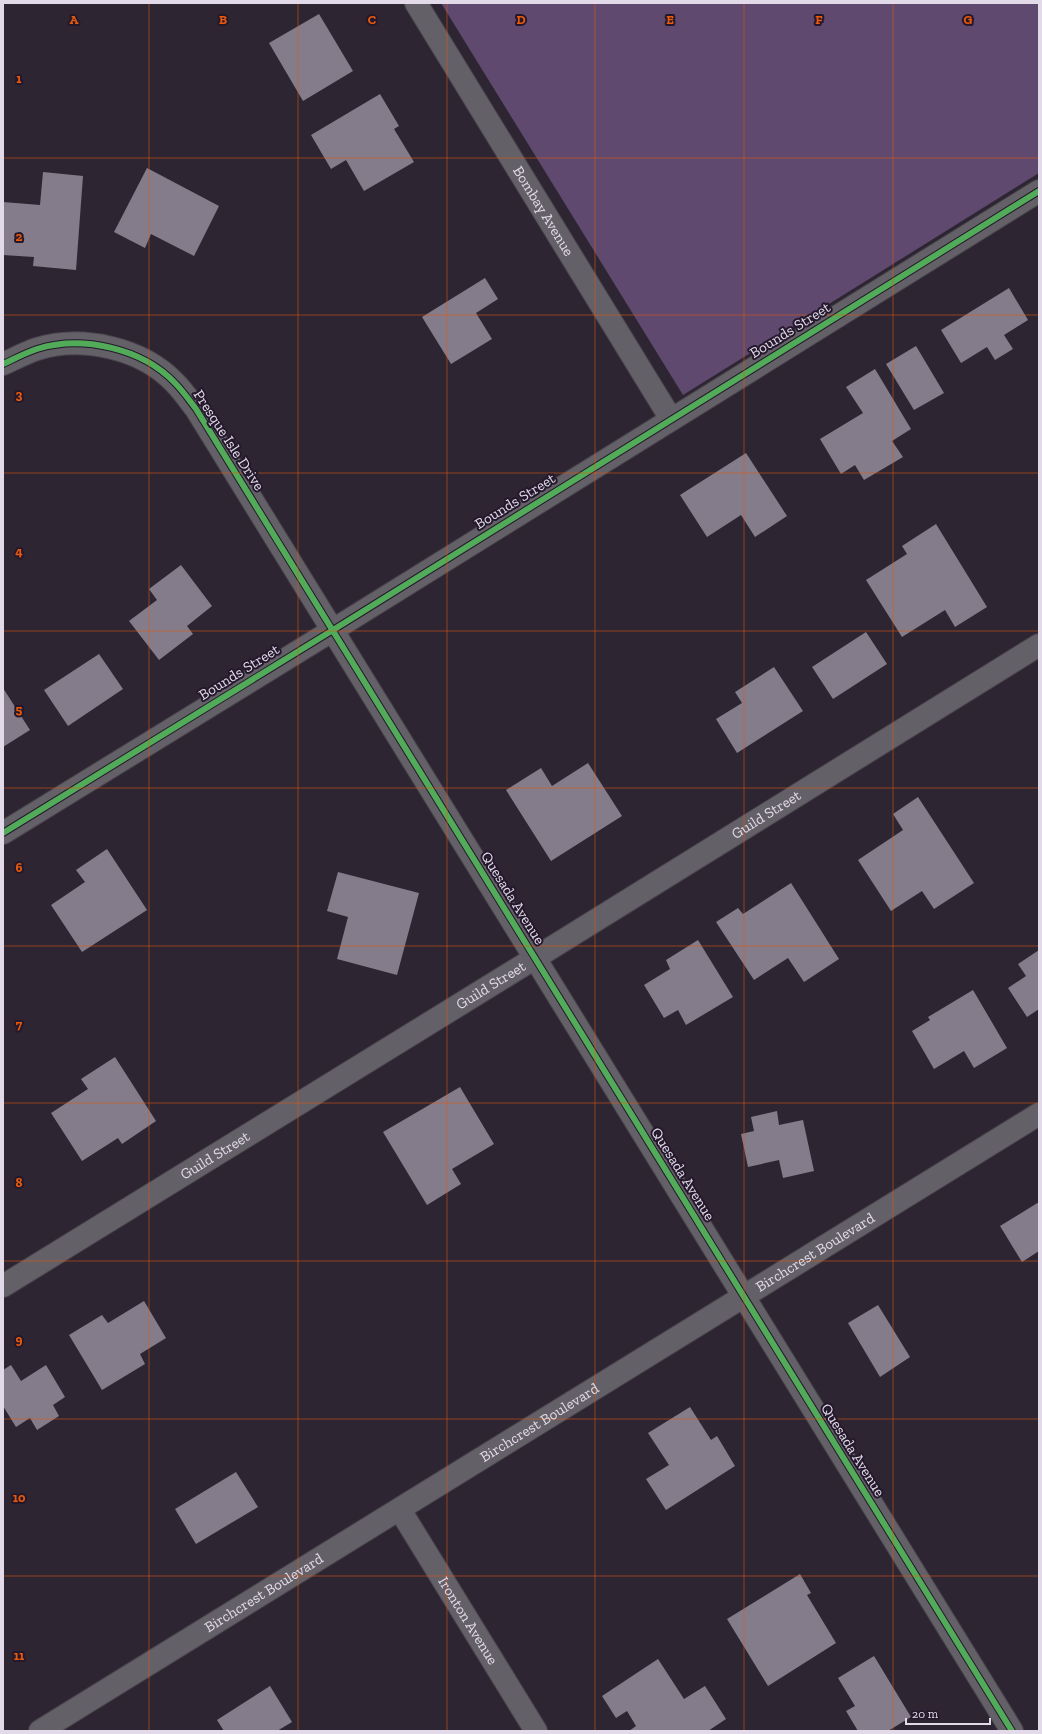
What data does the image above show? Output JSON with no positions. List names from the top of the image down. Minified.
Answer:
{"streets":{"street":["Bombay Avenue","Bounds Street","Presque Isle Drive","Guild Street","Quesada Avenue","Birchcrest Boulevard","Ironton Avenue"]},"crossings":[["Bombay Avenue","Bounds Street"],["Bounds Street","Presque Isle Drive"],["Bounds Street","Quesada Avenue"],["Presque Isle Drive","Quesada Avenue"],["Guild Street","Quesada Avenue"],["Quesada Avenue","Birchcrest Boulevard"],["Birchcrest Boulevard","Ironton Avenue"]],"scale_bar":"20 m","grid":{"columns":["A","B","C","D","E","F","G"],"rows":["1","2","3","4","5","6","7","8","9","10","11"]}}
